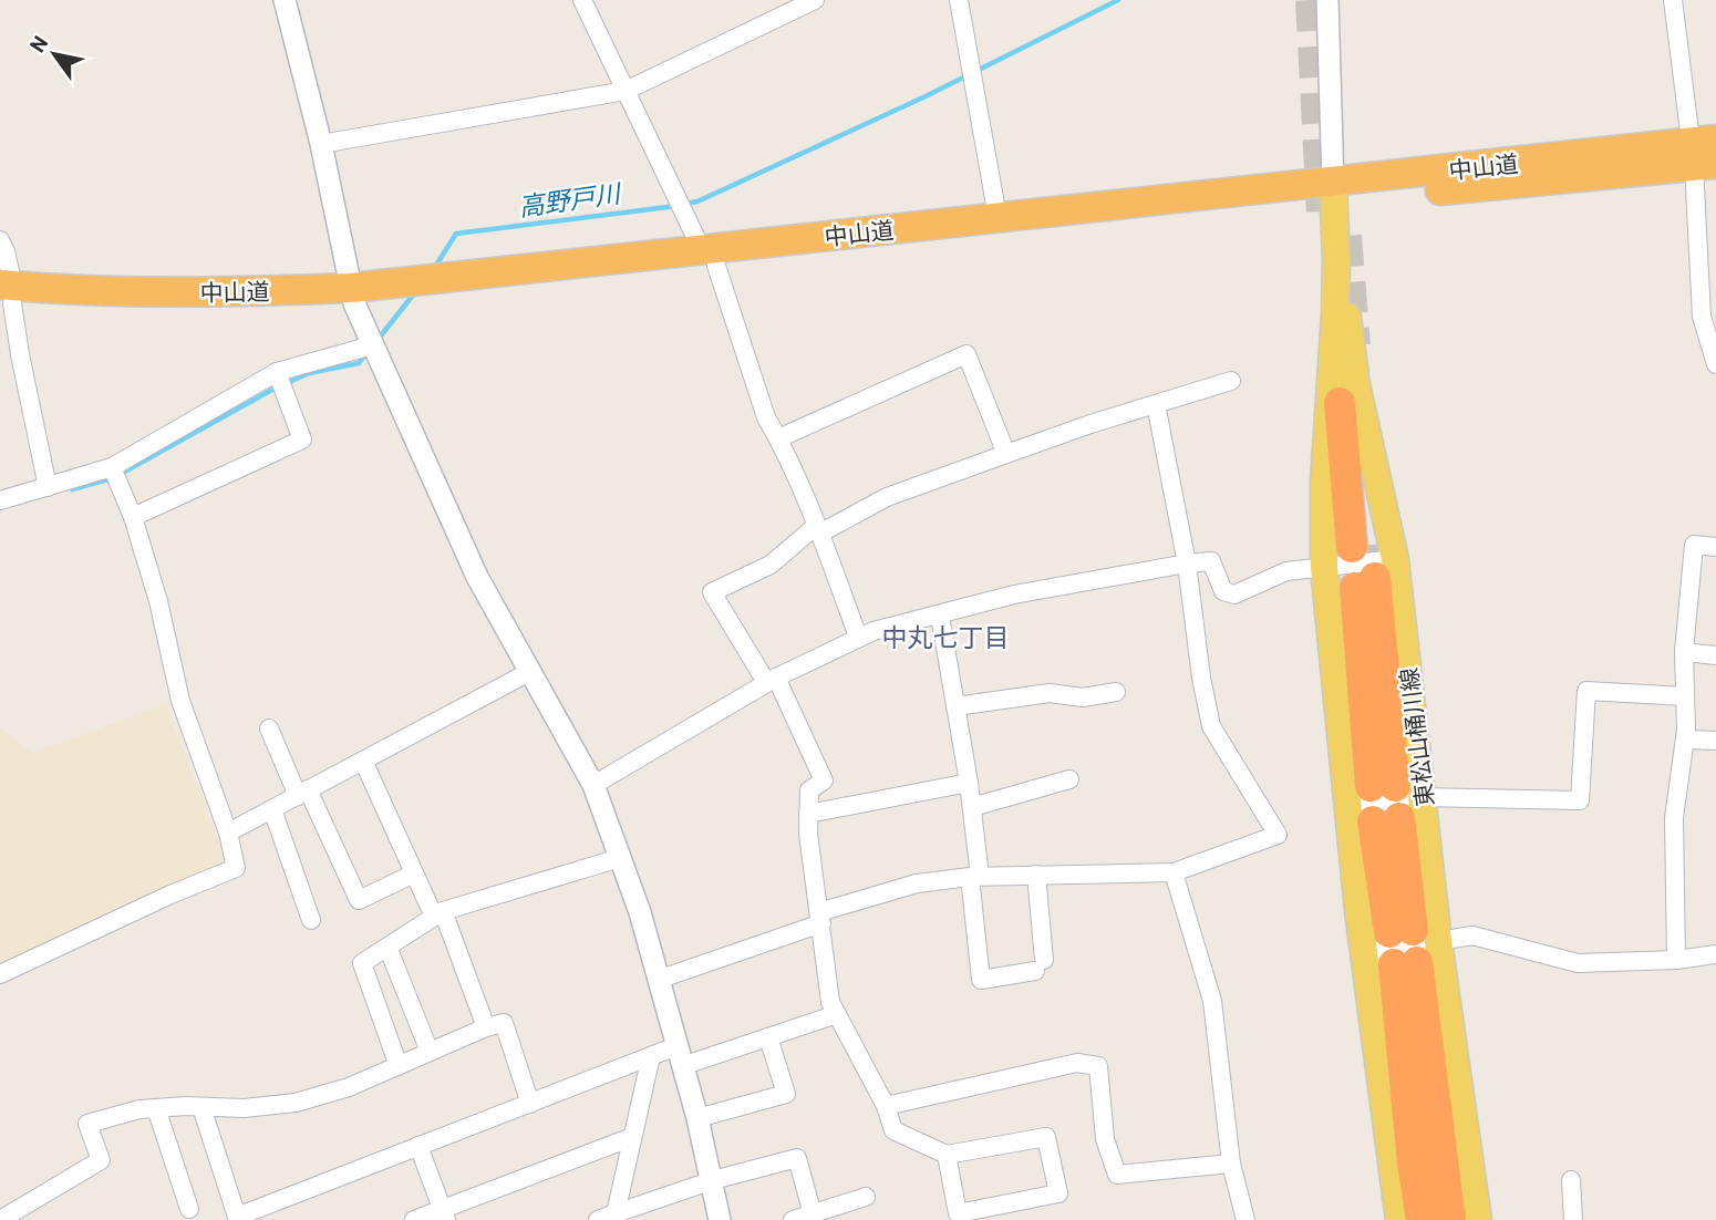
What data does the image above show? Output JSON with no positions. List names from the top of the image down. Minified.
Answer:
{"streets":{"highway":["中山道"],"main road":["東松山桶川線"]},"crossings":[["中山道","東松山桶川線"]],"districts":["中丸七丁目"],"water":["高野戸川"],"north":"top left"}
